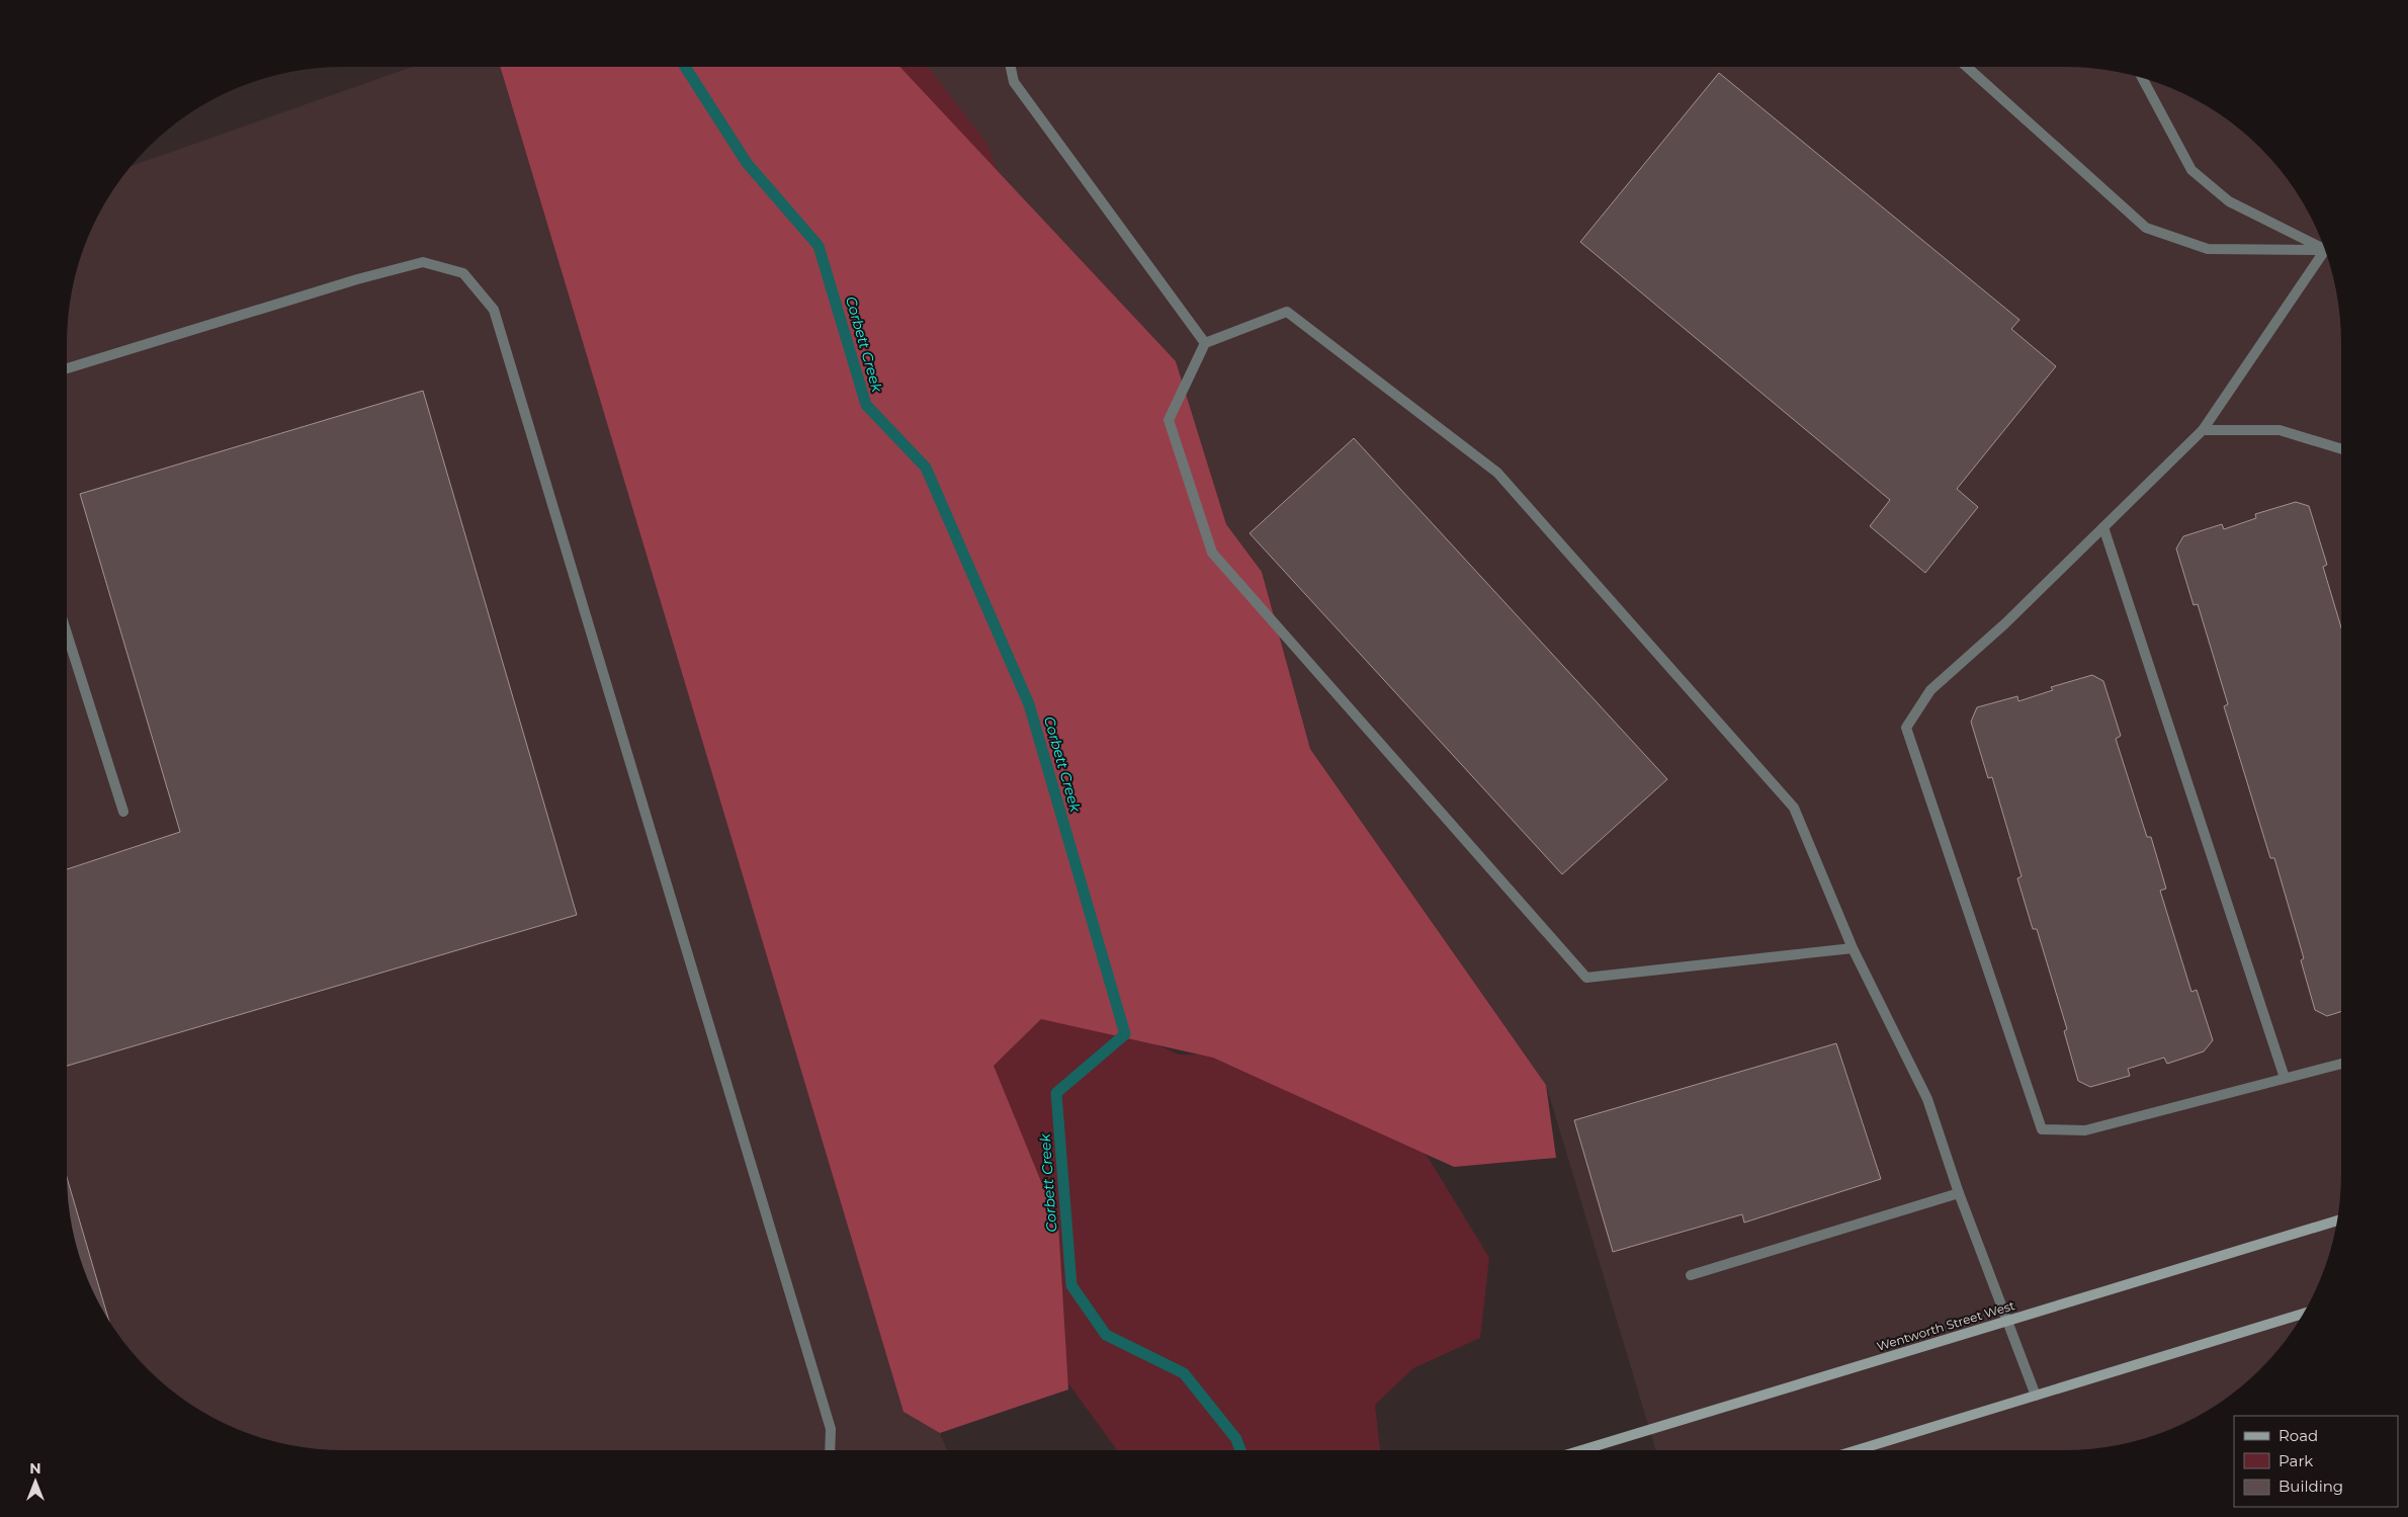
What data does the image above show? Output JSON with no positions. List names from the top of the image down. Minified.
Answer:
{"streets":{"main road":["Wentworth Street West"]},"water":["Corbett Creek"],"legend":["Road","Park","Building"],"north":"top"}
